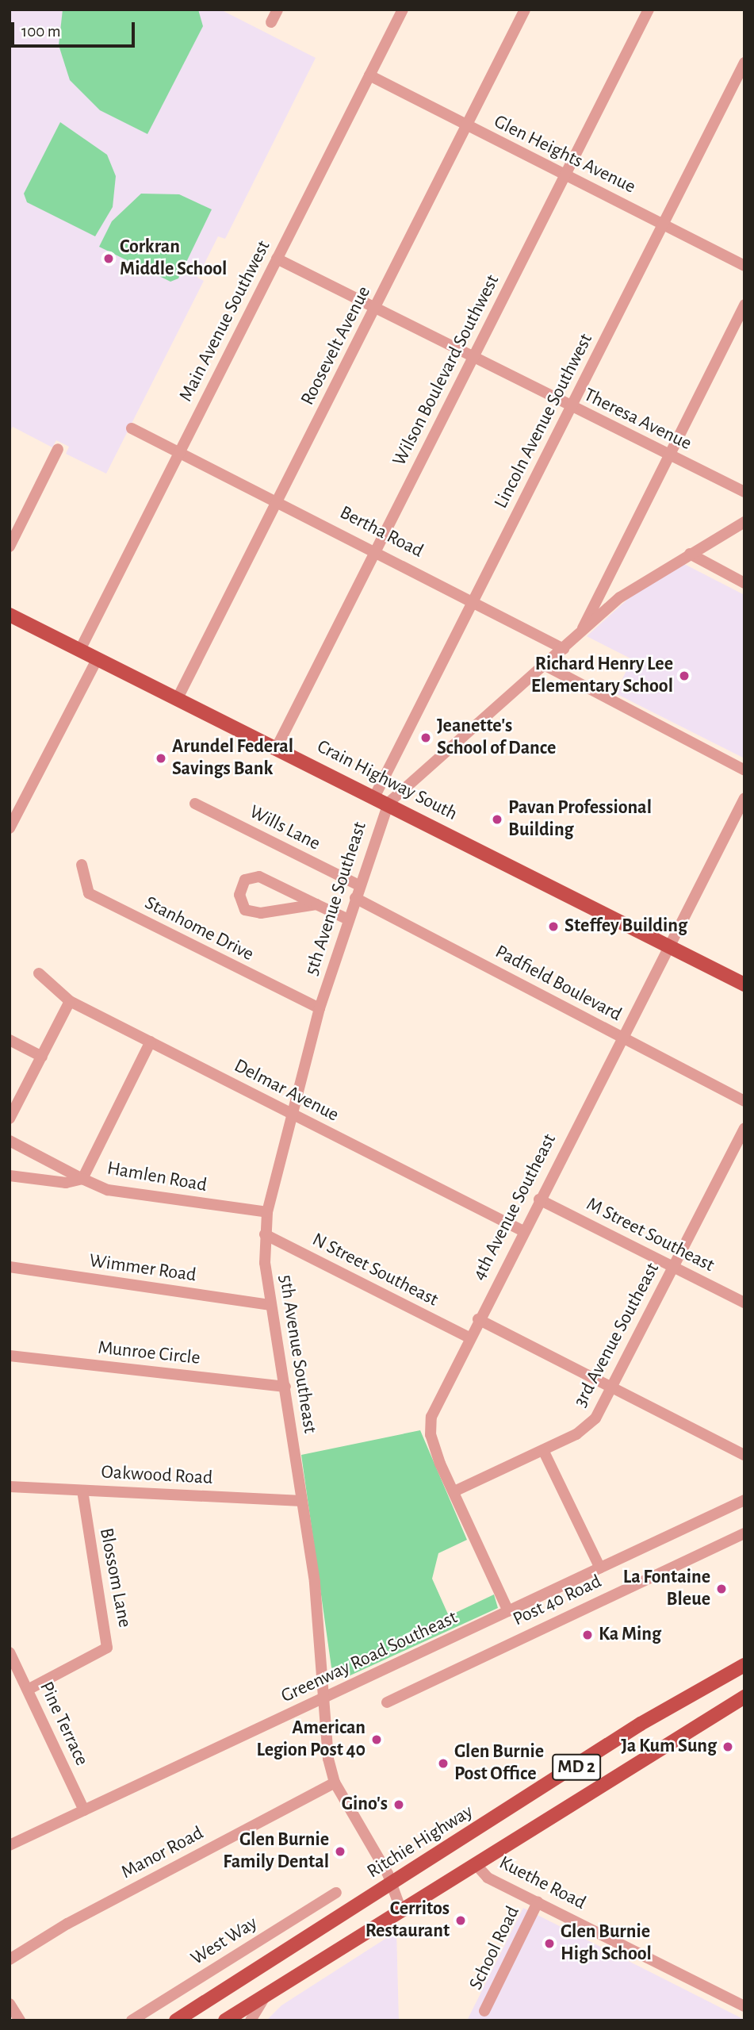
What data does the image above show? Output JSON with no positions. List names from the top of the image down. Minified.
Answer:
{"streets":{"main road":["Crain Highway South","MD 2","Ritchie Highway"],"street":["Glen Heights Avenue","Main Avenue Southwest","Roosevelt Avenue","Wilson Boulevard Southwest","Theresa Avenue","Lincoln Avenue Southwest","Bertha Road","Wills Lane","5th Avenue Southeast","Stanhome Drive","Padfield Boulevard","Delmar Avenue","Hamlen Road","4th Avenue Southeast","M Street Southeast","Wimmer Road","N Street Southeast","3rd Avenue Southeast","Munroe Circle","Oakwood Road","Blossom Lane","Post 40 Road","Greenway Road Southeast","Pine Terrace","Manor Road","Kuethe Road","West Way","School Road"]},"crossings":[["Glen Heights Avenue","Main Avenue Southwest"],["Glen Heights Avenue","Roosevelt Avenue"],["Glen Heights Avenue","Wilson Boulevard Southwest"],["Glen Heights Avenue","Lincoln Avenue Southwest"],["Main Avenue Southwest","Theresa Avenue"],["Main Avenue Southwest","Bertha Road"],["Main Avenue Southwest","Crain Highway South"],["Roosevelt Avenue","Theresa Avenue"],["Roosevelt Avenue","Bertha Road"],["Roosevelt Avenue","Crain Highway South"],["Wilson Boulevard Southwest","Theresa Avenue"],["Wilson Boulevard Southwest","Bertha Road"],["Wilson Boulevard Southwest","Crain Highway South"],["Theresa Avenue","Lincoln Avenue Southwest"],["Lincoln Avenue Southwest","Bertha Road"],["Lincoln Avenue Southwest","Crain Highway South"],["Crain Highway South","5th Avenue Southeast"],["Crain Highway South","4th Avenue Southeast"],["Wills Lane","5th Avenue Southeast"],["5th Avenue Southeast","Stanhome Drive"],["5th Avenue Southeast","Padfield Boulevard"],["5th Avenue Southeast","Delmar Avenue"],["5th Avenue Southeast","Hamlen Road"],["5th Avenue Southeast","Wimmer Road"],["5th Avenue Southeast","N Street Southeast"],["5th Avenue Southeast","Munroe Circle"],["5th Avenue Southeast","Oakwood Road"],["5th Avenue Southeast","Greenway Road Southeast"],["5th Avenue Southeast","MD 2"],["5th Avenue Southeast","Ritchie Highway"],["5th Avenue Southeast","Manor Road"],["Padfield Boulevard","4th Avenue Southeast"],["Delmar Avenue","4th Avenue Southeast"],["4th Avenue Southeast","M Street Southeast"],["4th Avenue Southeast","N Street Southeast"],["4th Avenue Southeast","3rd Avenue Southeast"],["4th Avenue Southeast","Greenway Road Southeast"],["M Street Southeast","3rd Avenue Southeast"],["Oakwood Road","Blossom Lane"],["Blossom Lane","Pine Terrace"],["Greenway Road Southeast","Pine Terrace"],["MD 2","Kuethe Road"],["Kuethe Road","School Road"]],"places":["Corkran Middle School","Richard Henry Lee Elementary School","Jeanette's School of Dance","Arundel Federal Savings Bank","Pavan Professional Building","Steffey Building","La Fontaine Bleue","Ka Ming","American Legion Post 40","Ja Kum Sung","Glen Burnie Post Office","Gino's","Glen Burnie Family Dental","Cerritos Restaurant","Glen Burnie High School"],"scale_bar":"100 m"}
